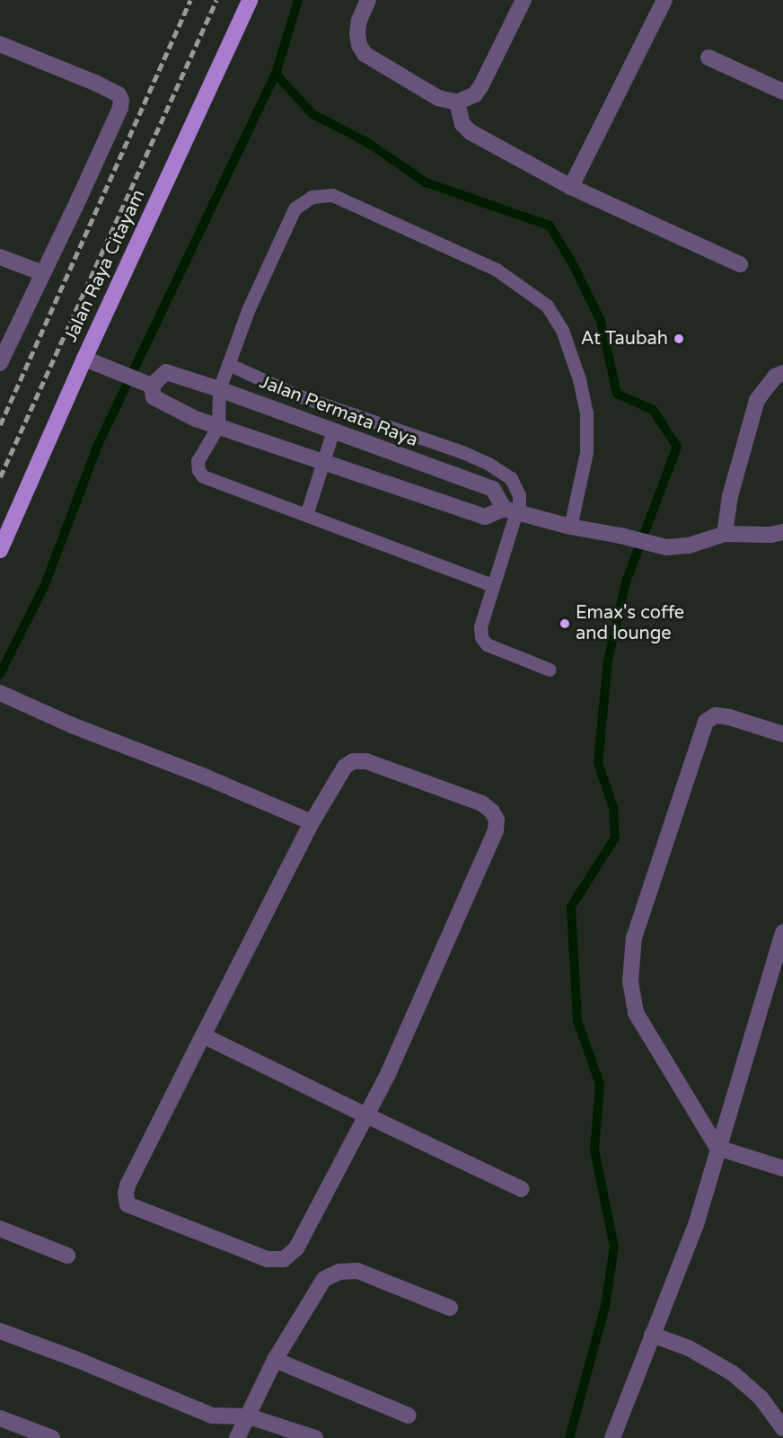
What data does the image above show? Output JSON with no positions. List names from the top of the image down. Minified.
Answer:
{"streets":{"main road":["Jalan Raya Citayam"],"street":["Jalan Permata Raya"]},"places":["At Taubah","Emax's coffe and lounge"]}
